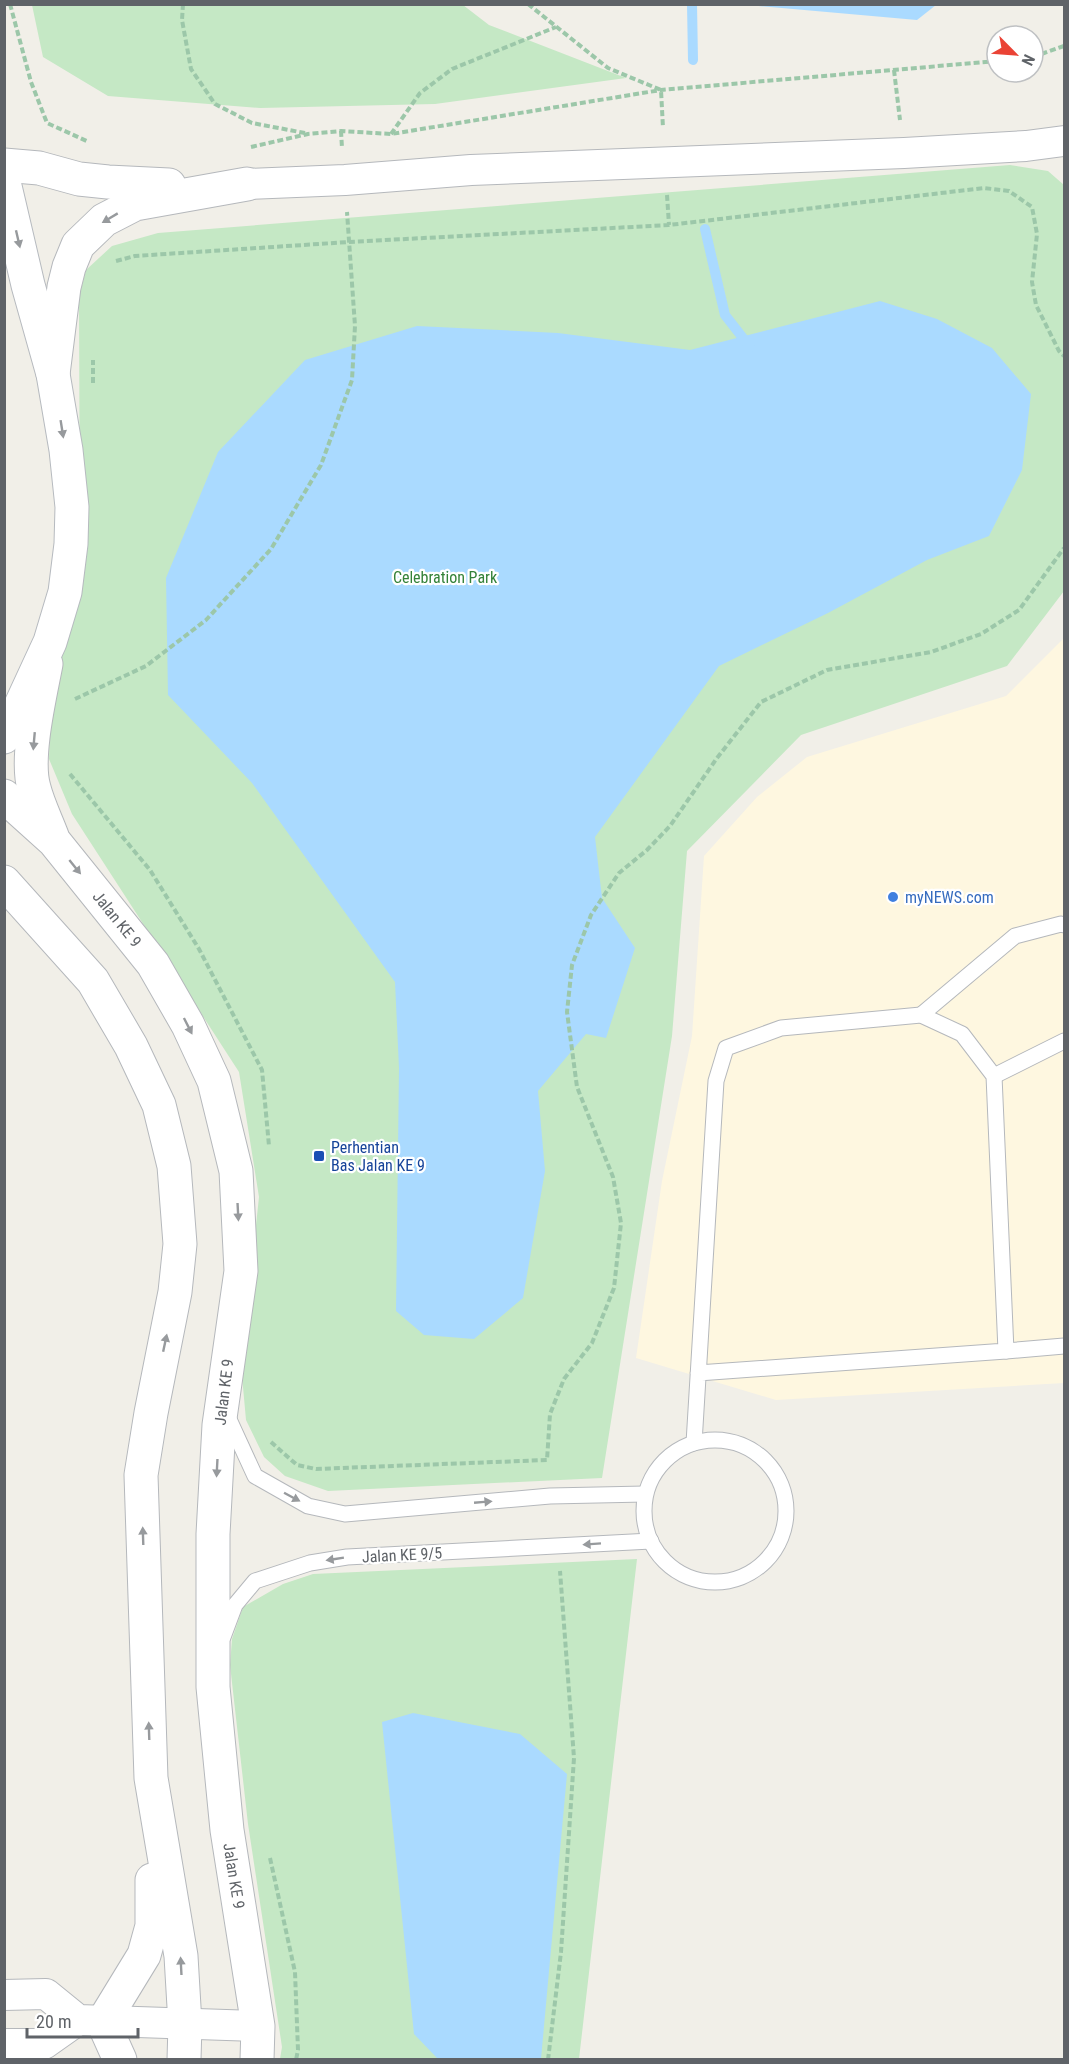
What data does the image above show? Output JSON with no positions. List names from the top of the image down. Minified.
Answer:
{"streets":{"street":["Jalan KE 9"],"lane":["Jalan KE 9/5"]},"crossings":[["Jalan KE 9","Jalan KE 9/5"]],"one_way":["Jalan KE 9/5"],"parks":["Celebration Park"],"places":{"other":["myNEWS.com"],"transit":["Perhentian Bas Jalan KE 9"]},"scale_bar":"20 m","north":"bottom right"}
